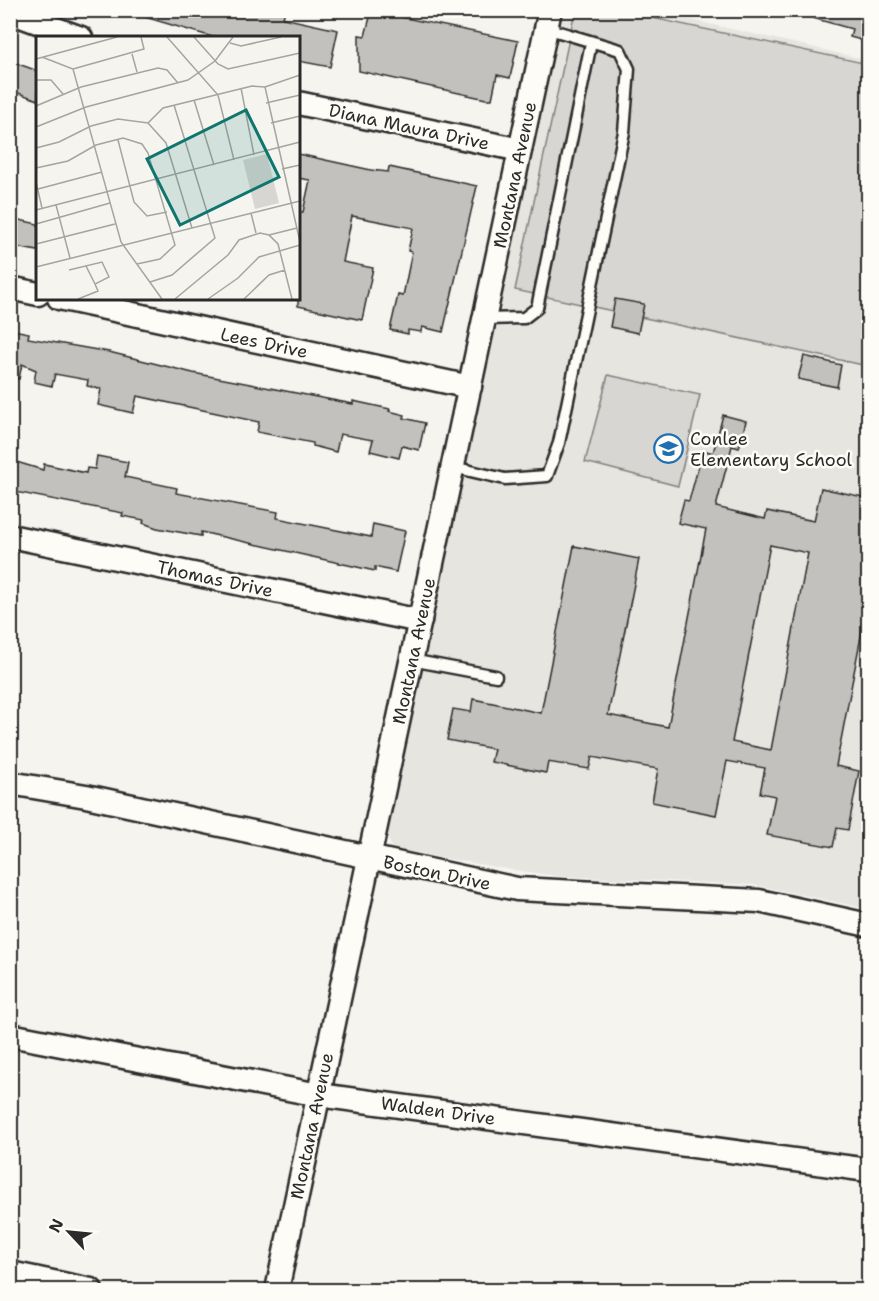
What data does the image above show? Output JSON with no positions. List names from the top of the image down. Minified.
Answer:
{"streets":{"street":["Diana Maura Drive","Montana Avenue","Lees Drive","Thomas Drive","Boston Drive","Walden Drive"]},"crossings":[["Diana Maura Drive","Montana Avenue"],["Montana Avenue","Lees Drive"],["Montana Avenue","Thomas Drive"],["Montana Avenue","Boston Drive"],["Montana Avenue","Walden Drive"]],"places":{"school or university":["Conlee Elementary School"]},"north":"top left"}
